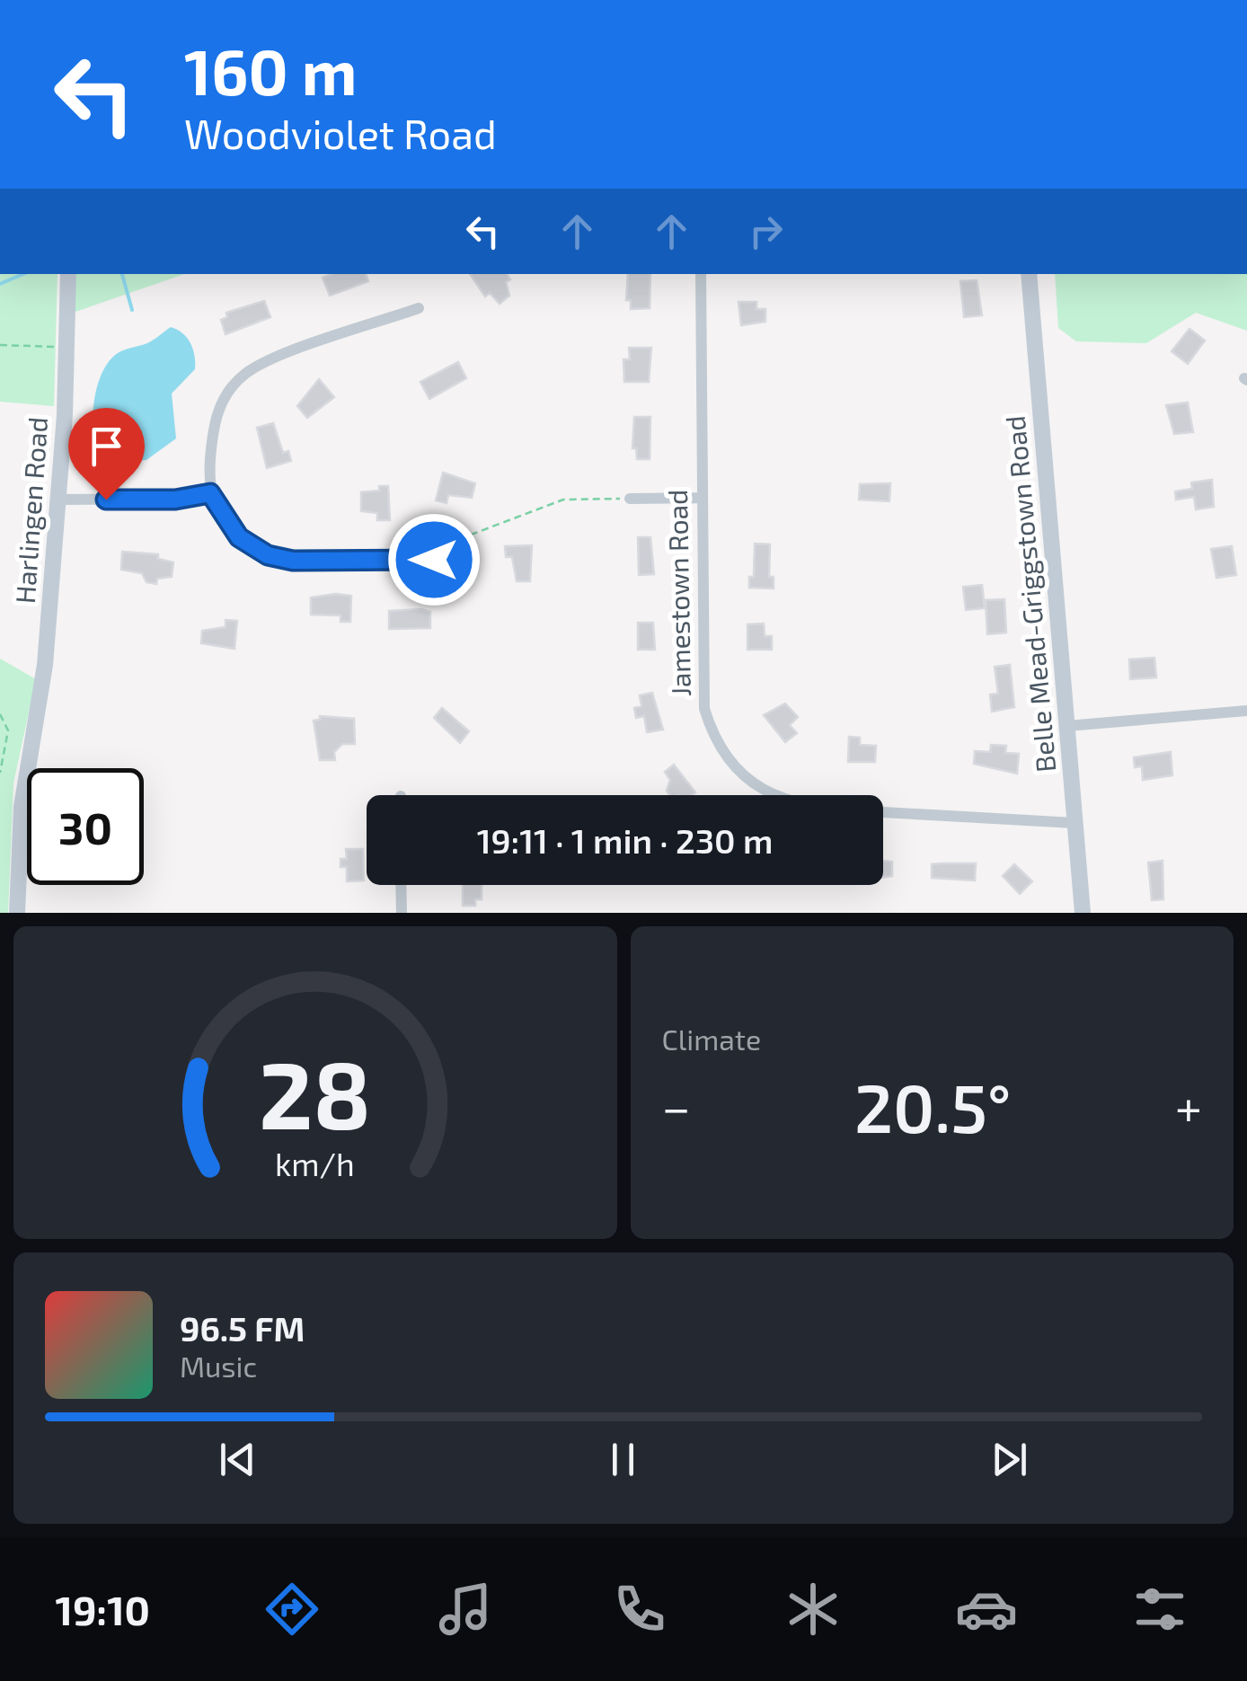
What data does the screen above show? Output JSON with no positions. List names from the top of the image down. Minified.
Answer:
{"streets":{"street":["Harlingen Road","Jamestown Road","Belle Mead-Griggstown Road"]},"crossings":[["Jamestown Road","Belle Mead-Griggstown Road"]],"page":{"turn":["160 m","Woodviolet Road"],"limit":"30","trip":"19:11 · 1 min · 230 m","tile":"Climate","heat":["−","20.5°","+"],"song":["96.5 FM","Music"],"tabs":"19:10","gauge":["28","km/h"]}}
